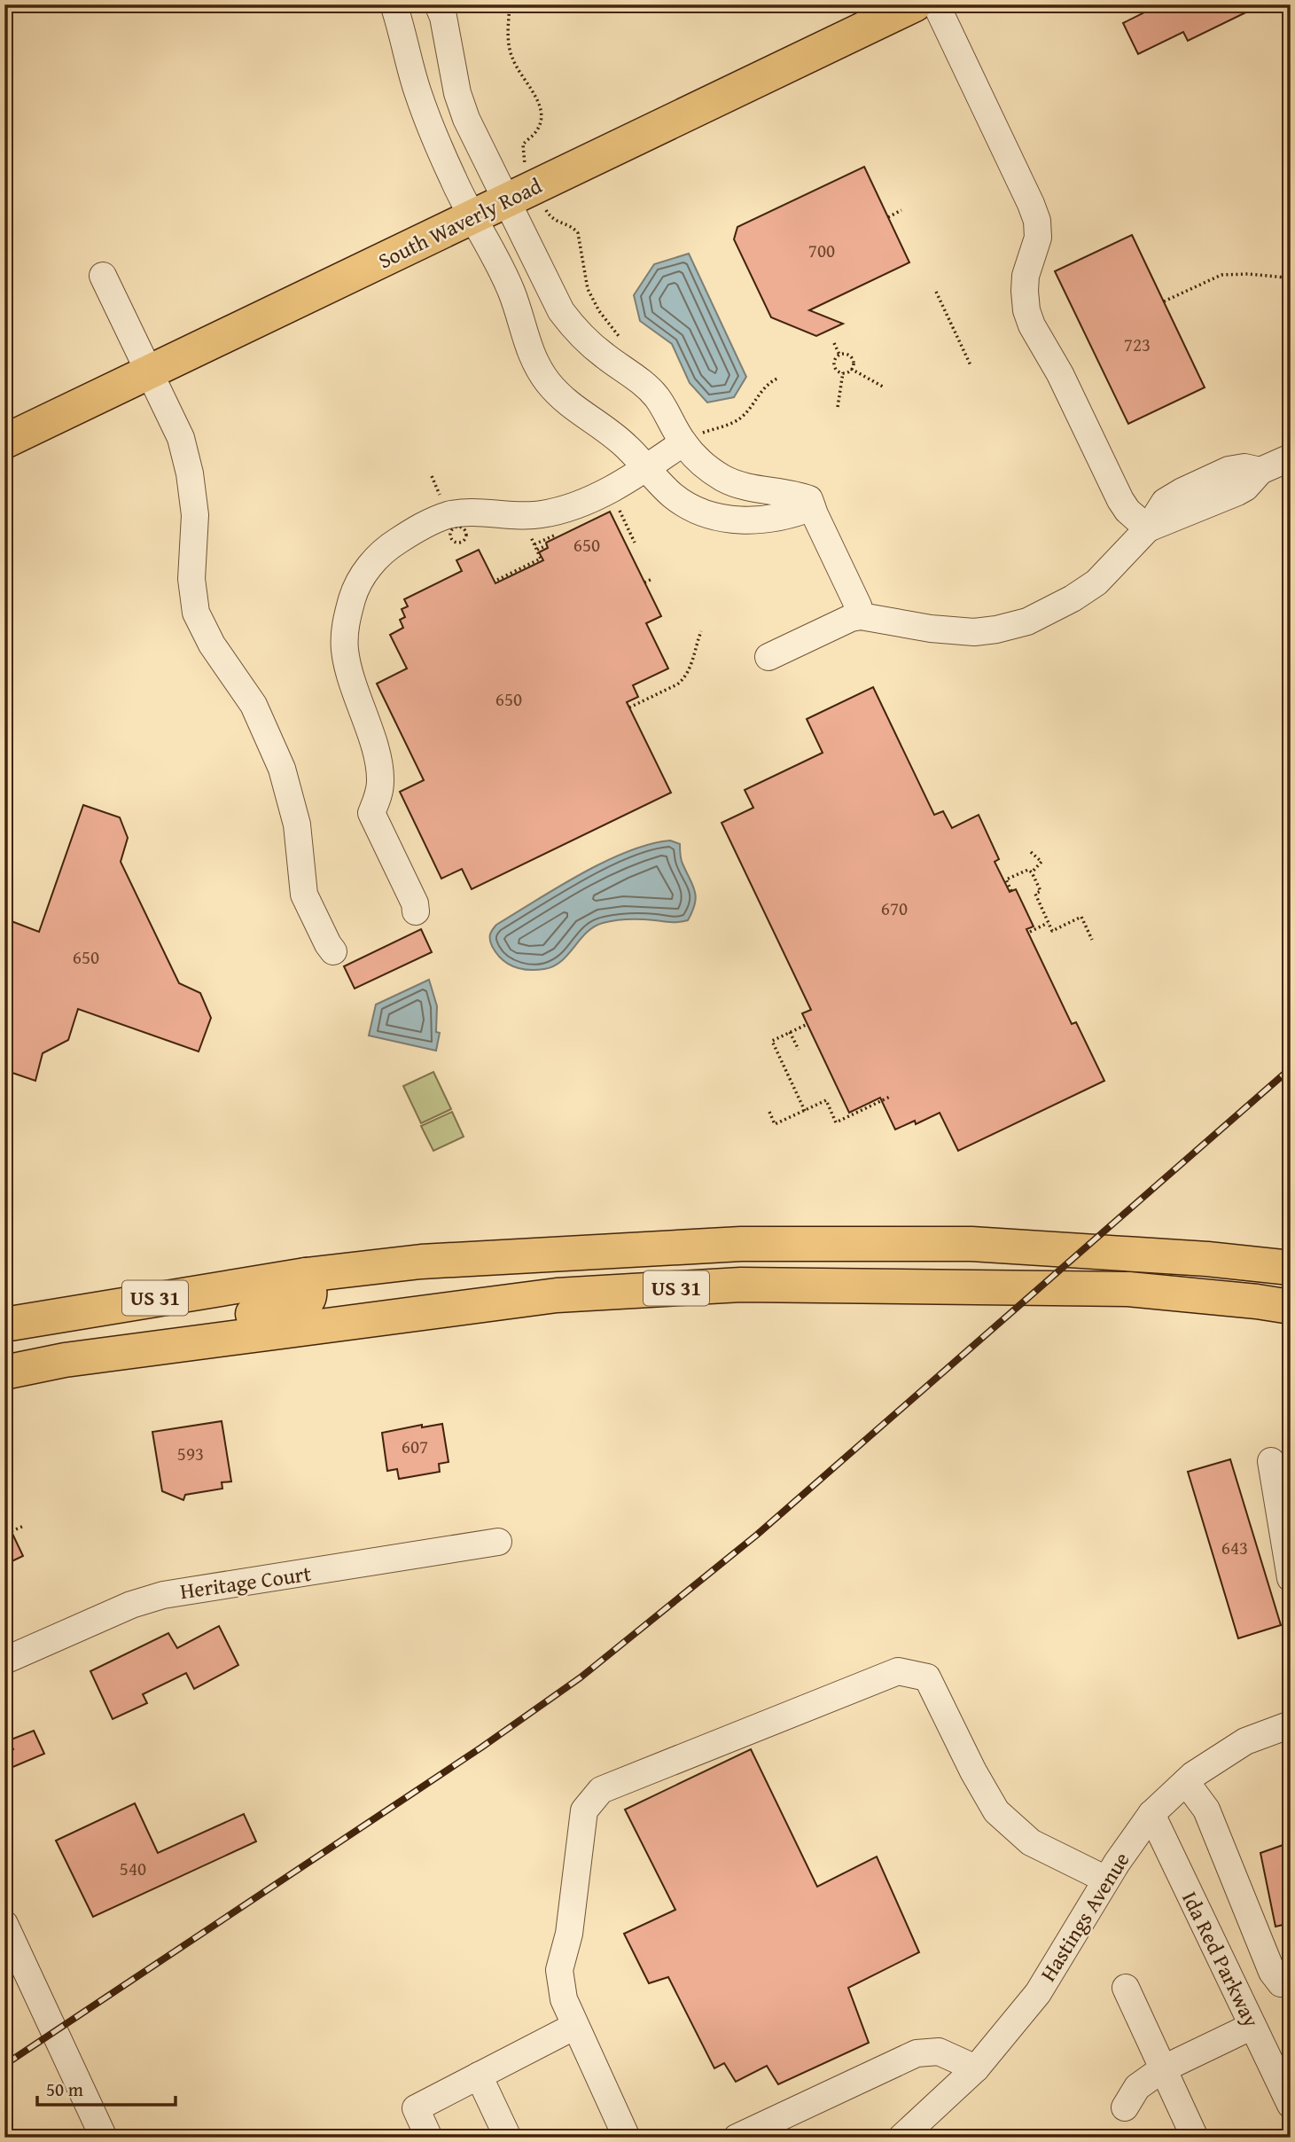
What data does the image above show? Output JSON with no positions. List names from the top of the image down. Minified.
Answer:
{"streets":{"main road":["South Waverly Road","US 31"],"street":["Heritage Court","Hastings Avenue","Ida Red Parkway"]},"crossings":[["Hastings Avenue","Ida Red Parkway"]],"house_numbers":["700","723","650","650","670","650","607","593","643","540"],"scale_bar":"50 m"}
